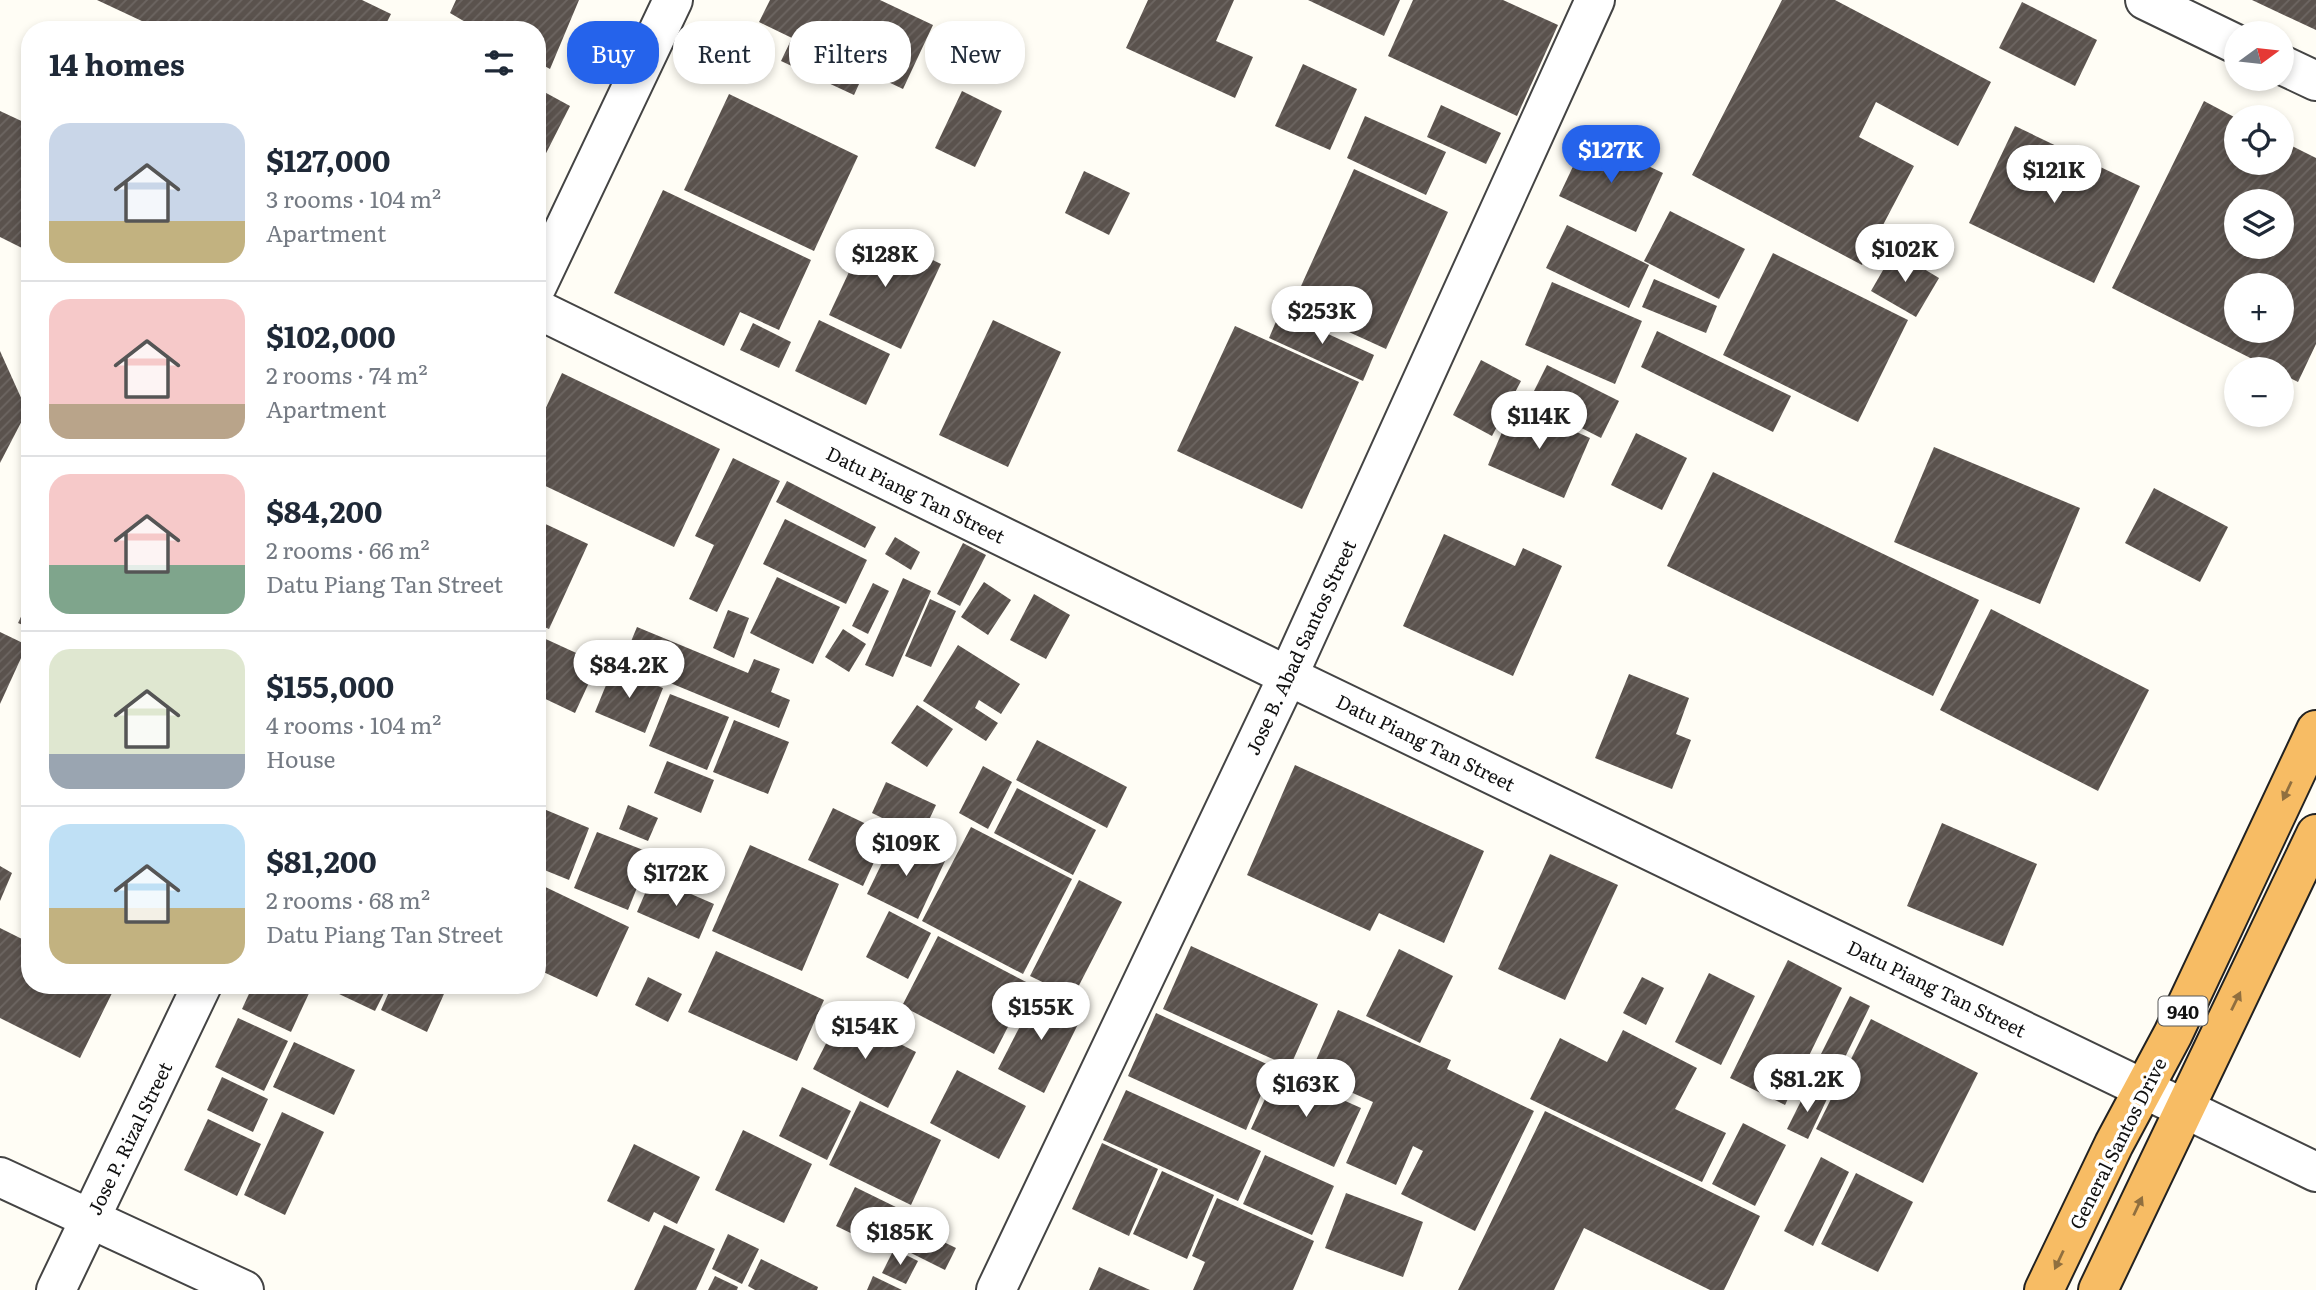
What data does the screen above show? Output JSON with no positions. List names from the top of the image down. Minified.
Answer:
{"streets":{"highway":["940","General Santos Drive"],"street":["Datu Piang Tan Street","Jose B. Abad Santos Street","Jose P. Rizal Street"]},"crossings":[["Datu Piang Tan Street","Jose B. Abad Santos Street"],["Datu Piang Tan Street","940"],["Datu Piang Tan Street","General Santos Drive"]],"north":"right","page":{"map_buttons":["+","−"],"chip":["Buy","Rent","Filters","New"],"heading":"14 homes","list":[{"name":"$127,000","note":"3 rooms · 104 m² · Apartment"},{"name":"$102,000","note":"2 rooms · 74 m² · Apartment"},{"name":"$84,200","note":"2 rooms · 66 m² · Datu Piang Tan Street"},{"name":"$155,000","note":"4 rooms · 104 m² · House"},{"name":"$81,200","note":"2 rooms · 68 m² · Datu Piang Tan Street"}],"price":["$127K","$121K","$102K","$128K","$253K","$114K","$84.2K","$109K","$172K","$155K","$154K","$81.2K","$163K","$185K"]}}
